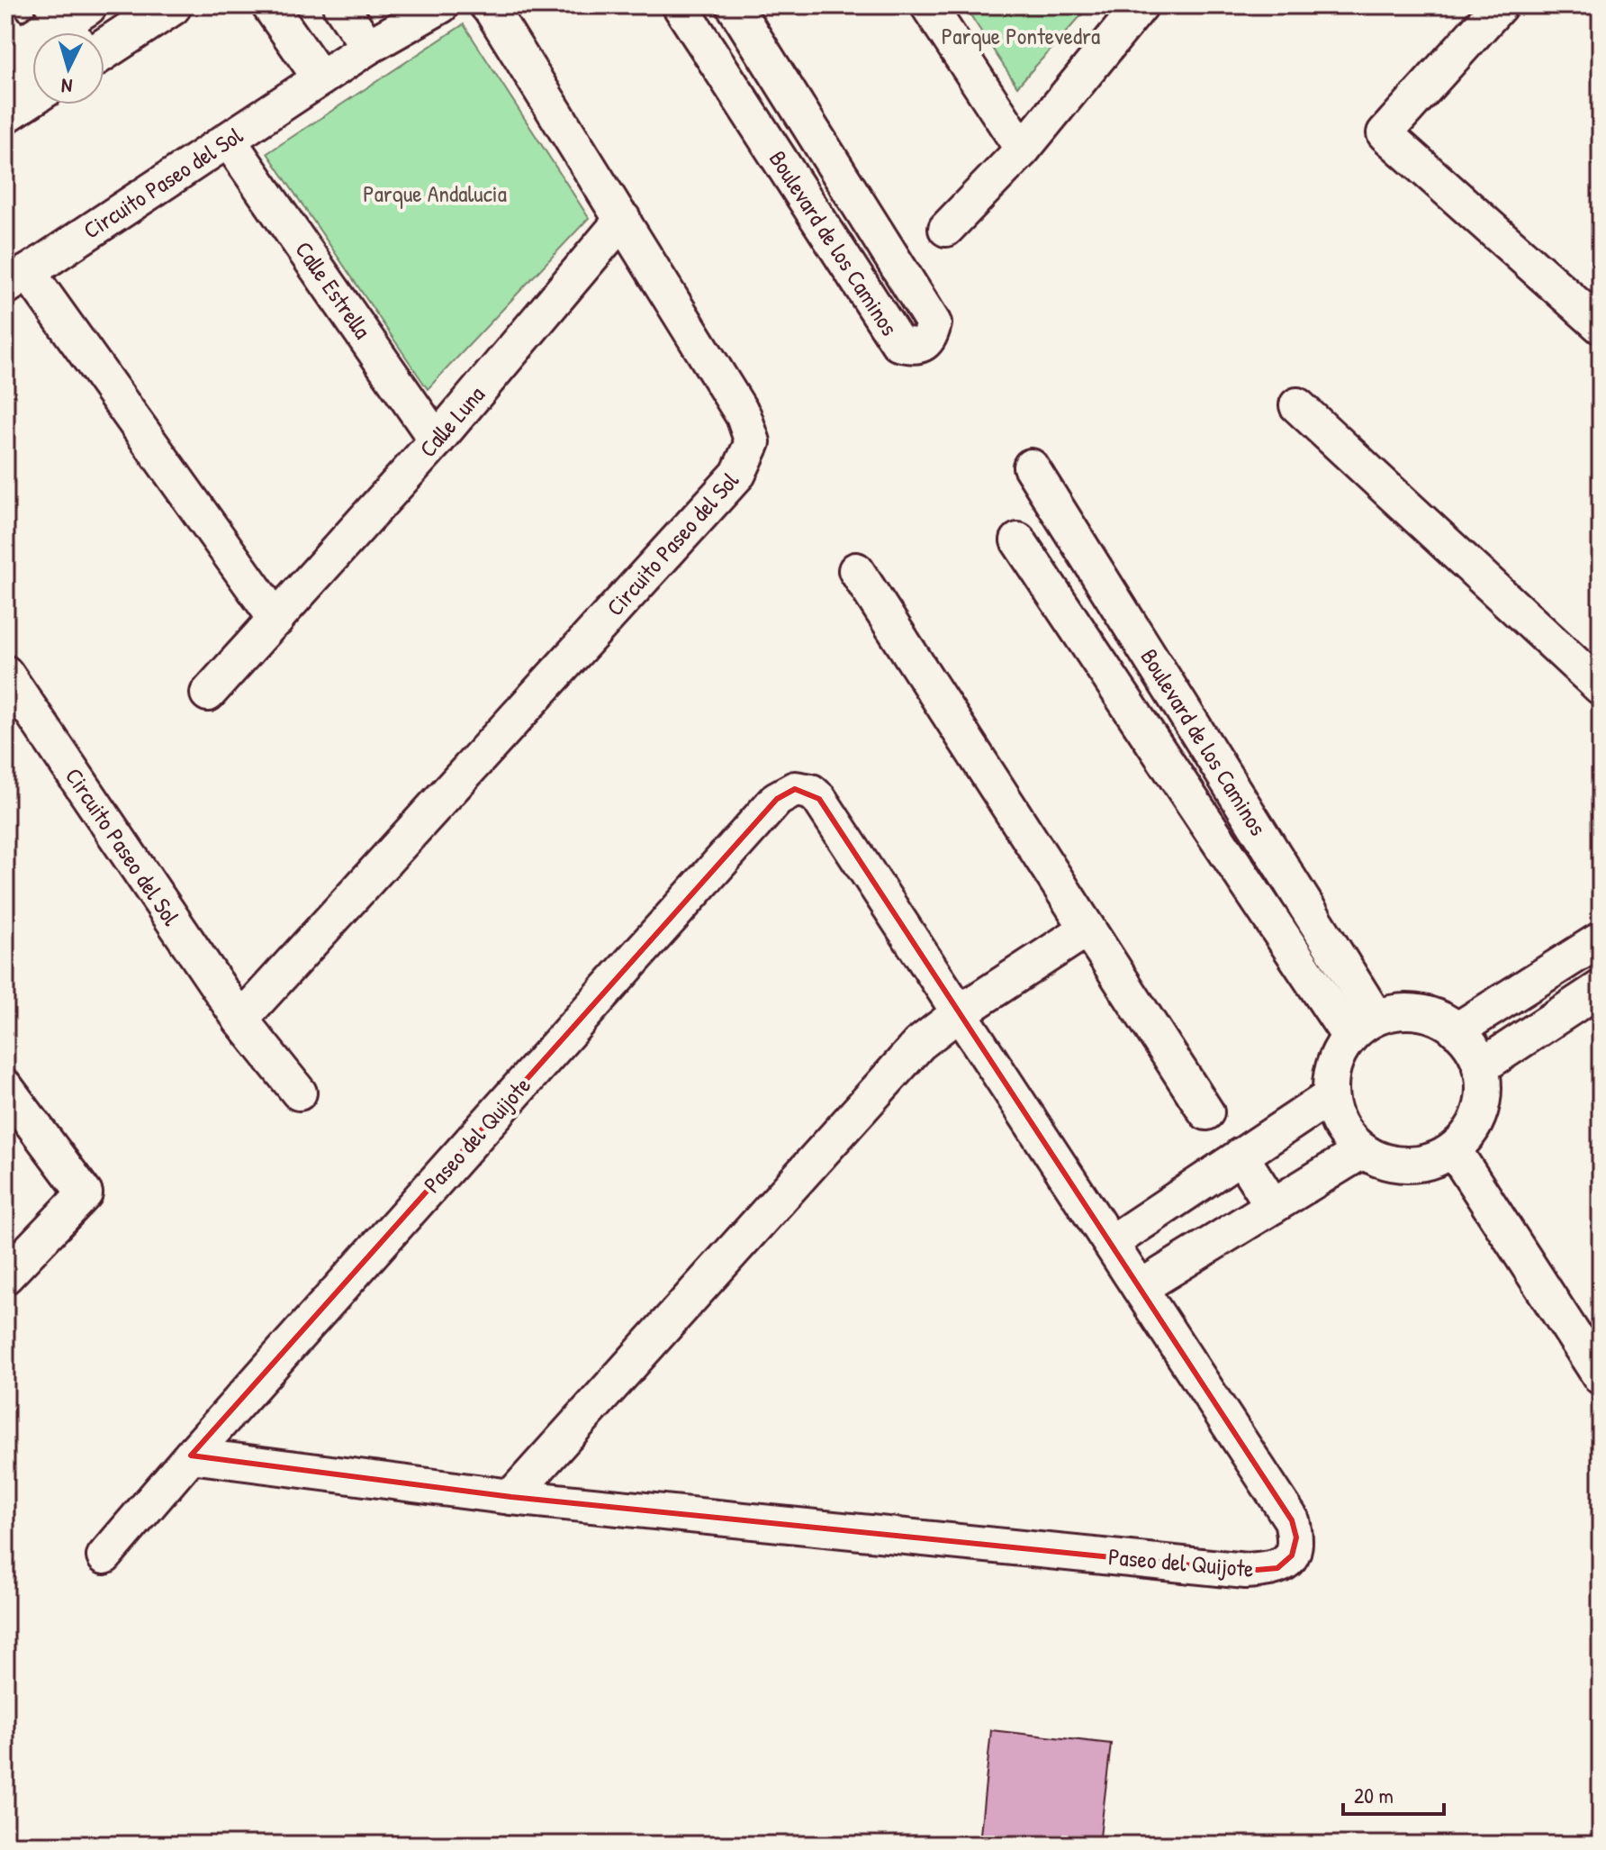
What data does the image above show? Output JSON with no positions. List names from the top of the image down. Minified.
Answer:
{"streets":{"street":["Circuito Paseo del Sol","Boulevard de los Caminos","Calle Estrella","Calle Luna","Paseo del Quijote"]},"crossings":[["Circuito Paseo del Sol","Calle Estrella"],["Circuito Paseo del Sol","Calle Luna"],["Calle Estrella","Calle Luna"]],"parks":["Parque Pontevedra","Parque Andalucia"],"scale_bar":"20 m","north":"bottom"}
